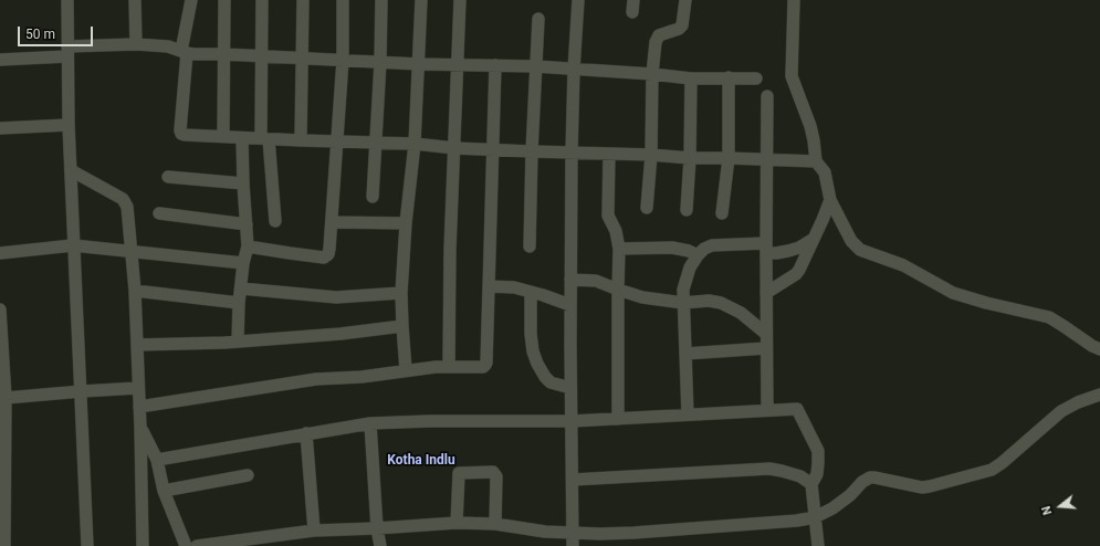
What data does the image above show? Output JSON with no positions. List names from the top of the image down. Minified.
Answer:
{"districts":["Kotha Indlu"],"scale_bar":"50 m","north":"left"}
